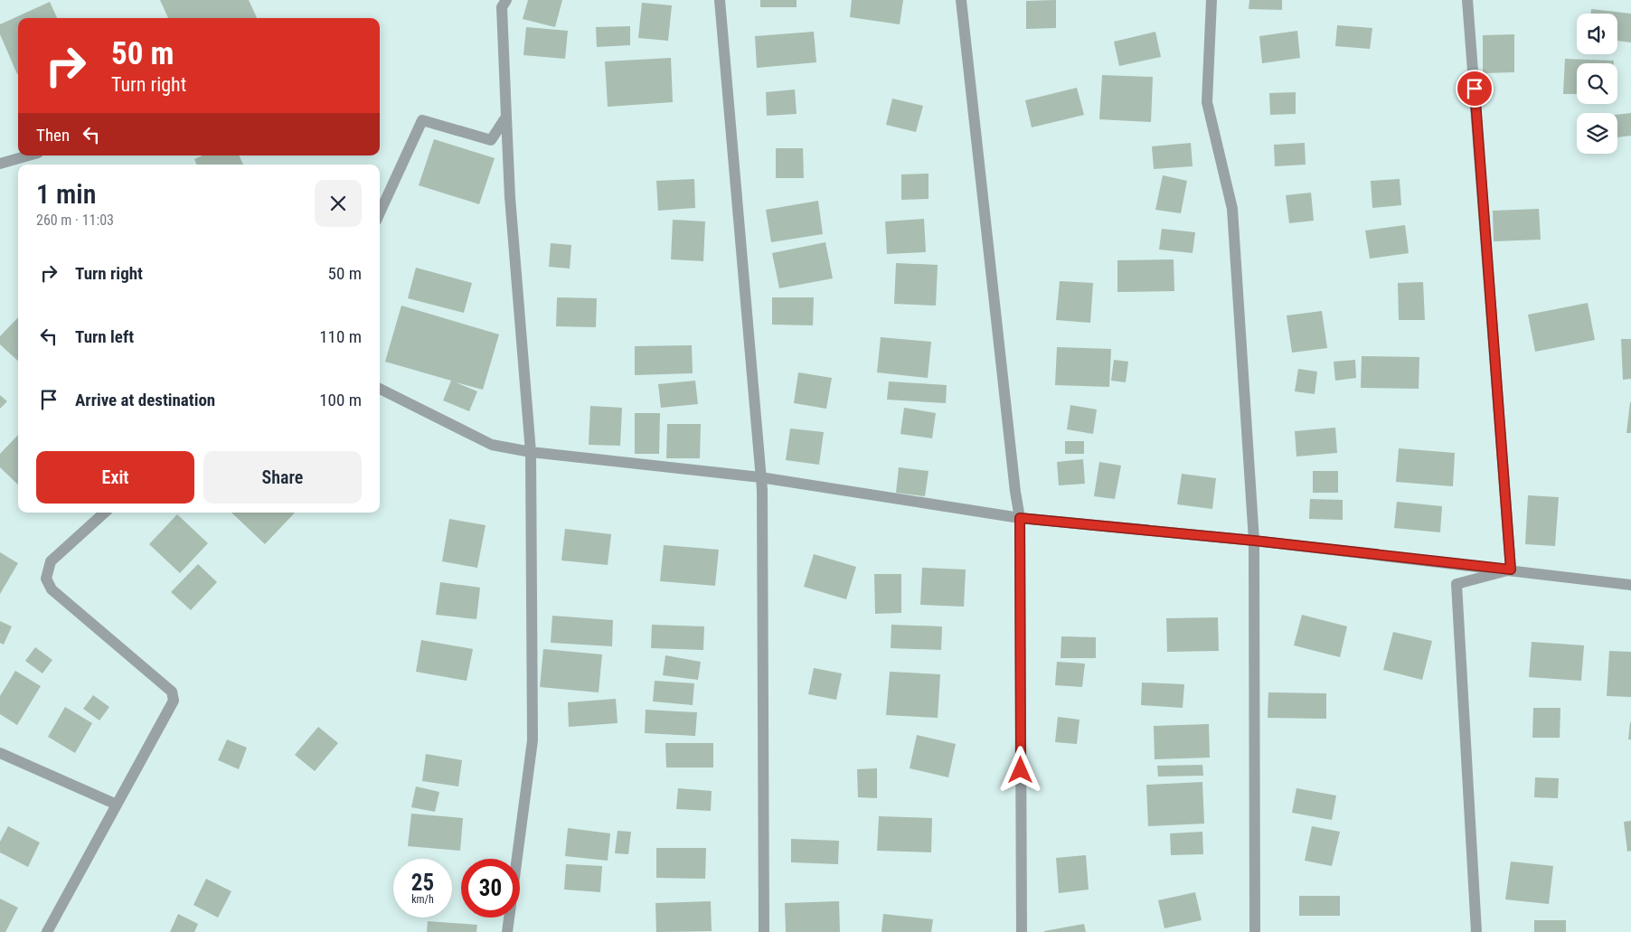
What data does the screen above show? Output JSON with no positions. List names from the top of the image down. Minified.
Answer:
{"page":{"turn":["50 m","Turn right"],"then":"Then","heading":["1 min","260 m · 11:03"],"list":[{"name":"Turn right","value":"50 m"},{"name":"Turn left","value":"110 m"},{"name":"Arrive at destination","value":"100 m"}],"buttons":["Exit","Share"],"speed":"25 km/h","limit":"30"}}
